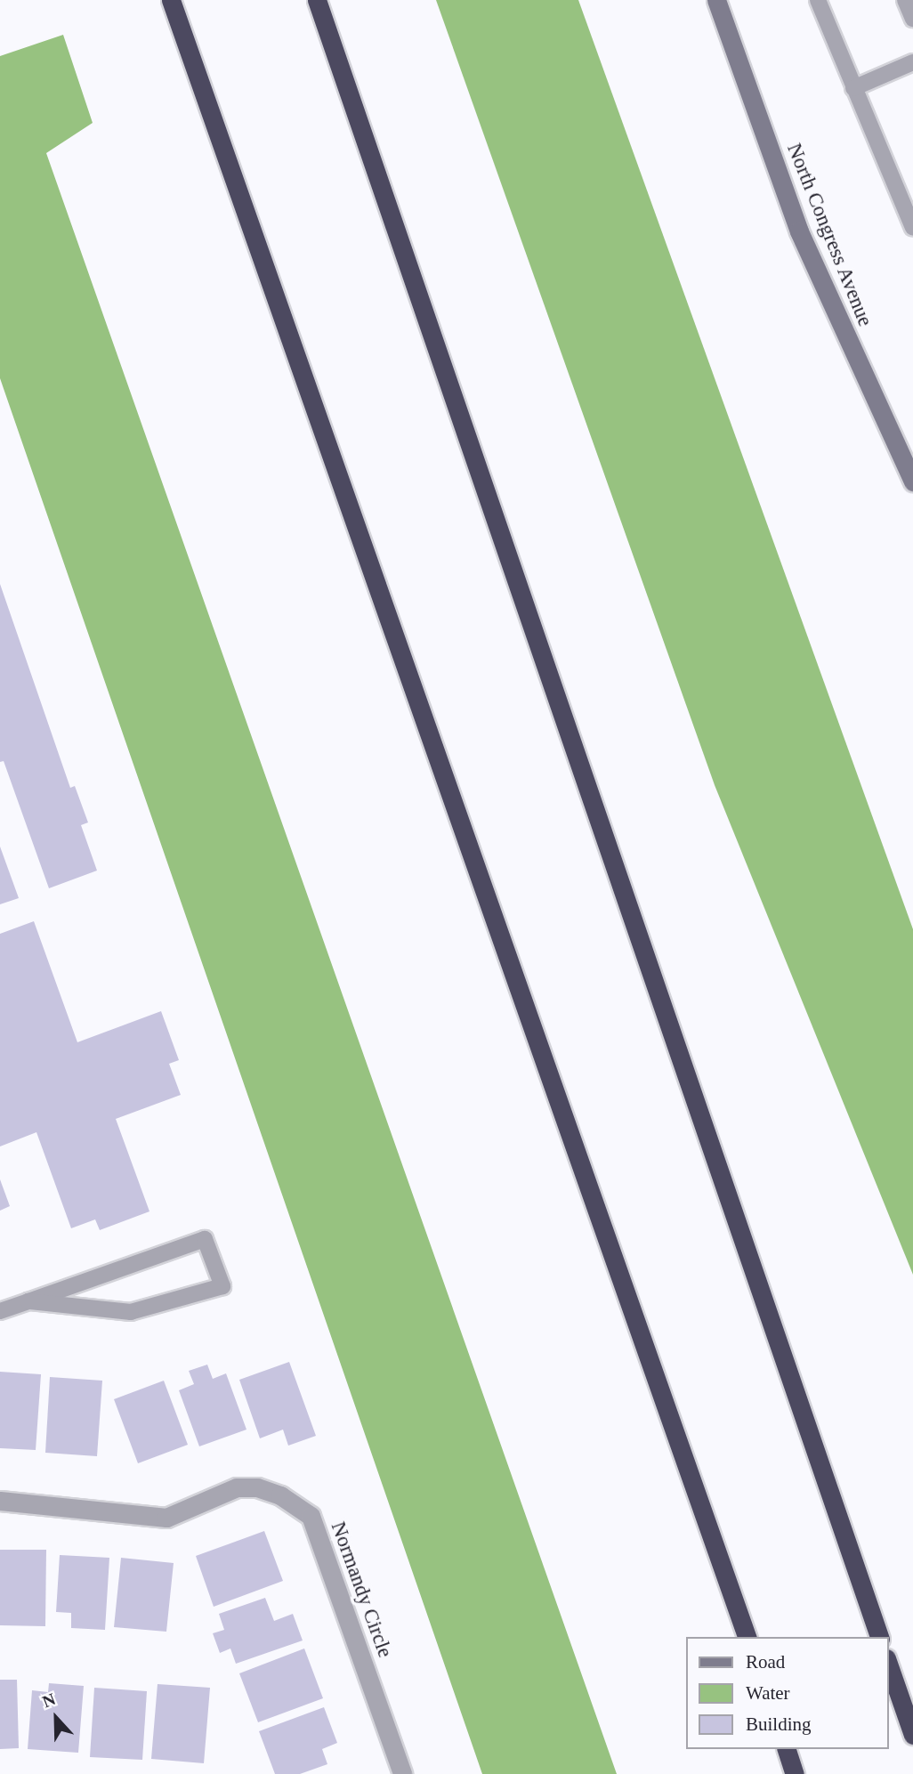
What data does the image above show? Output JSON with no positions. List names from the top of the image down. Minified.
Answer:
{"streets":{"street":["North Congress Avenue","Normandy Circle"]},"legend":["Road","Water","Building"],"north":"top"}
